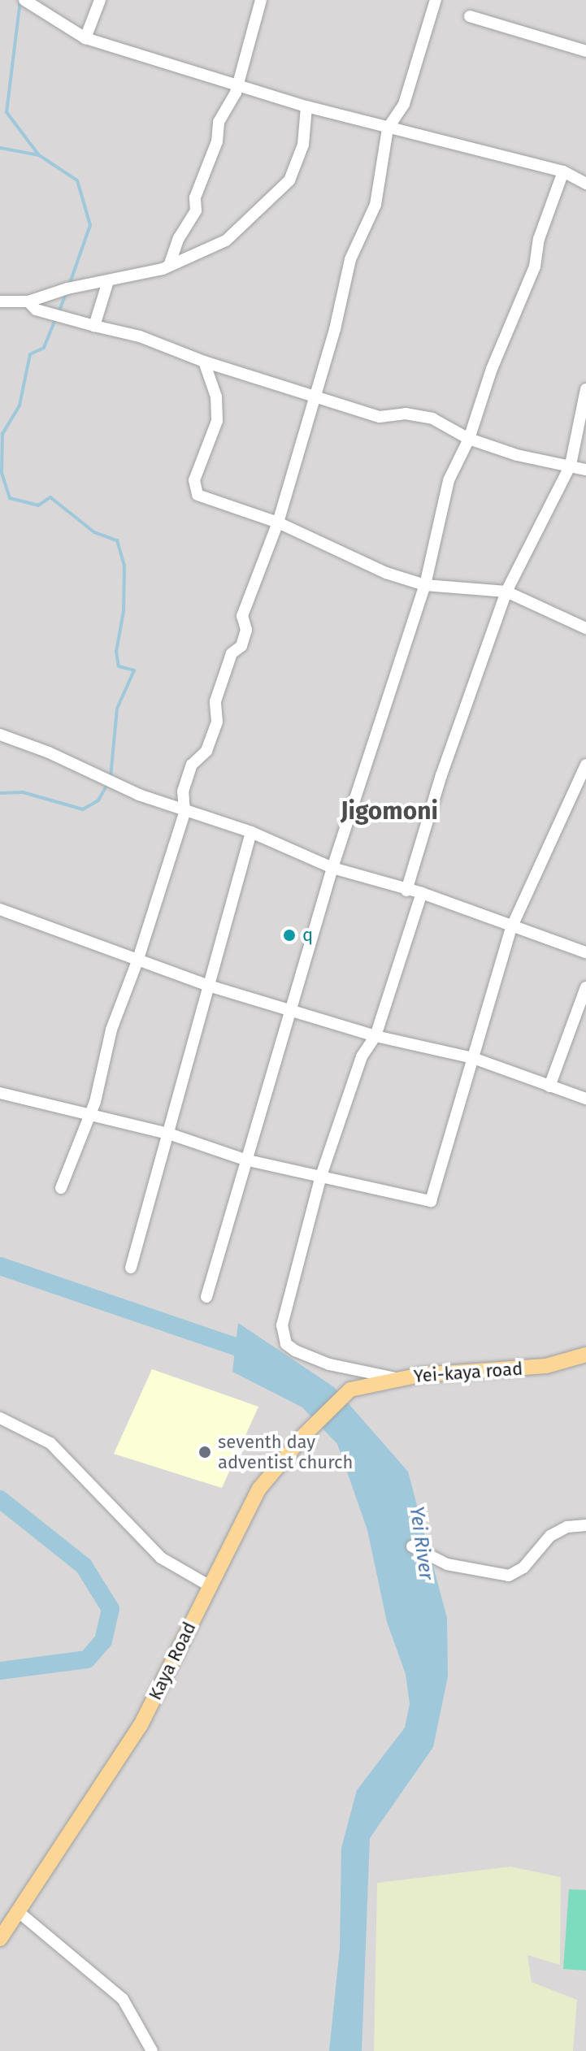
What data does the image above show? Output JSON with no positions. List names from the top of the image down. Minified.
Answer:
{"streets":{"main road":["Yei-kaya road","Kaya Road"]},"crossings":[["Yei-kaya road","Kaya Road"]],"districts":["Jigomoni"],"water":["Yei River"],"places":["q","seventh day adventist church"]}
